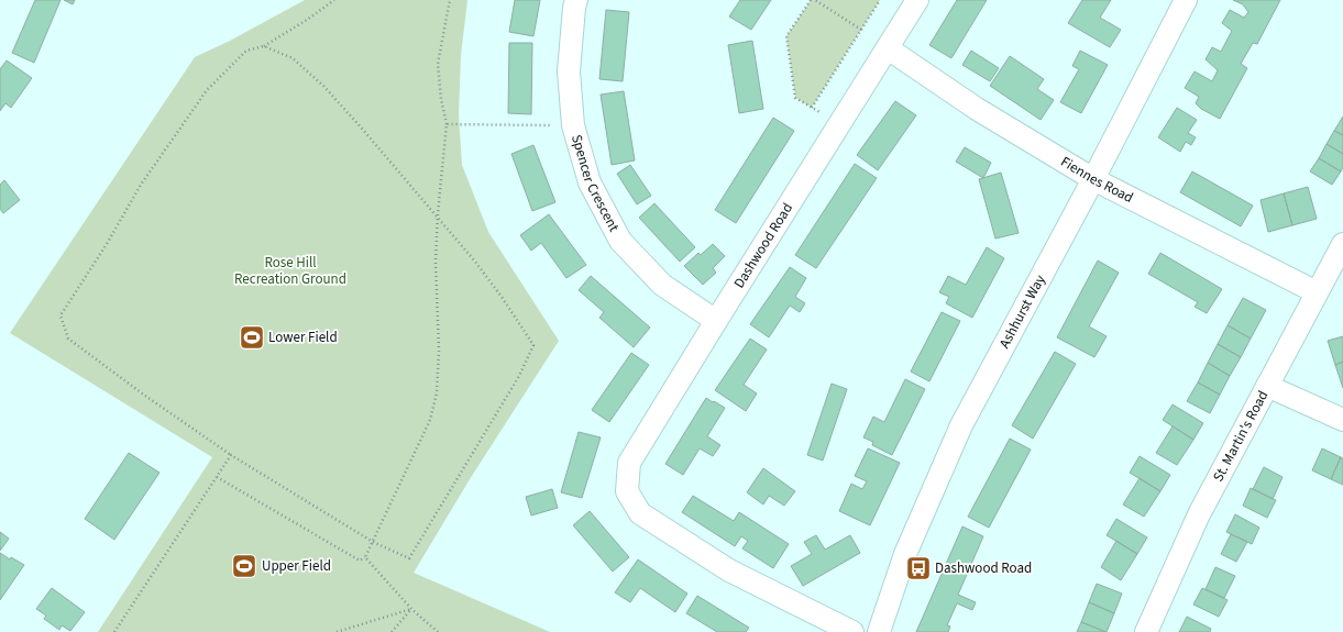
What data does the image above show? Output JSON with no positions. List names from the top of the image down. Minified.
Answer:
{"streets":{"street":["Fiennes Road","Spencer Crescent","Dashwood Road","Ashhurst Way","St. Martin's Road"]},"crossings":[["Fiennes Road","Dashwood Road"],["Fiennes Road","Ashhurst Way"],["Fiennes Road","St. Martin's Road"],["Spencer Crescent","Dashwood Road"]],"parks":["Rose Hill Recreation Ground"],"places":{"sports":["Lower Field","Upper Field"],"bus stop":["Dashwood Road"]}}
